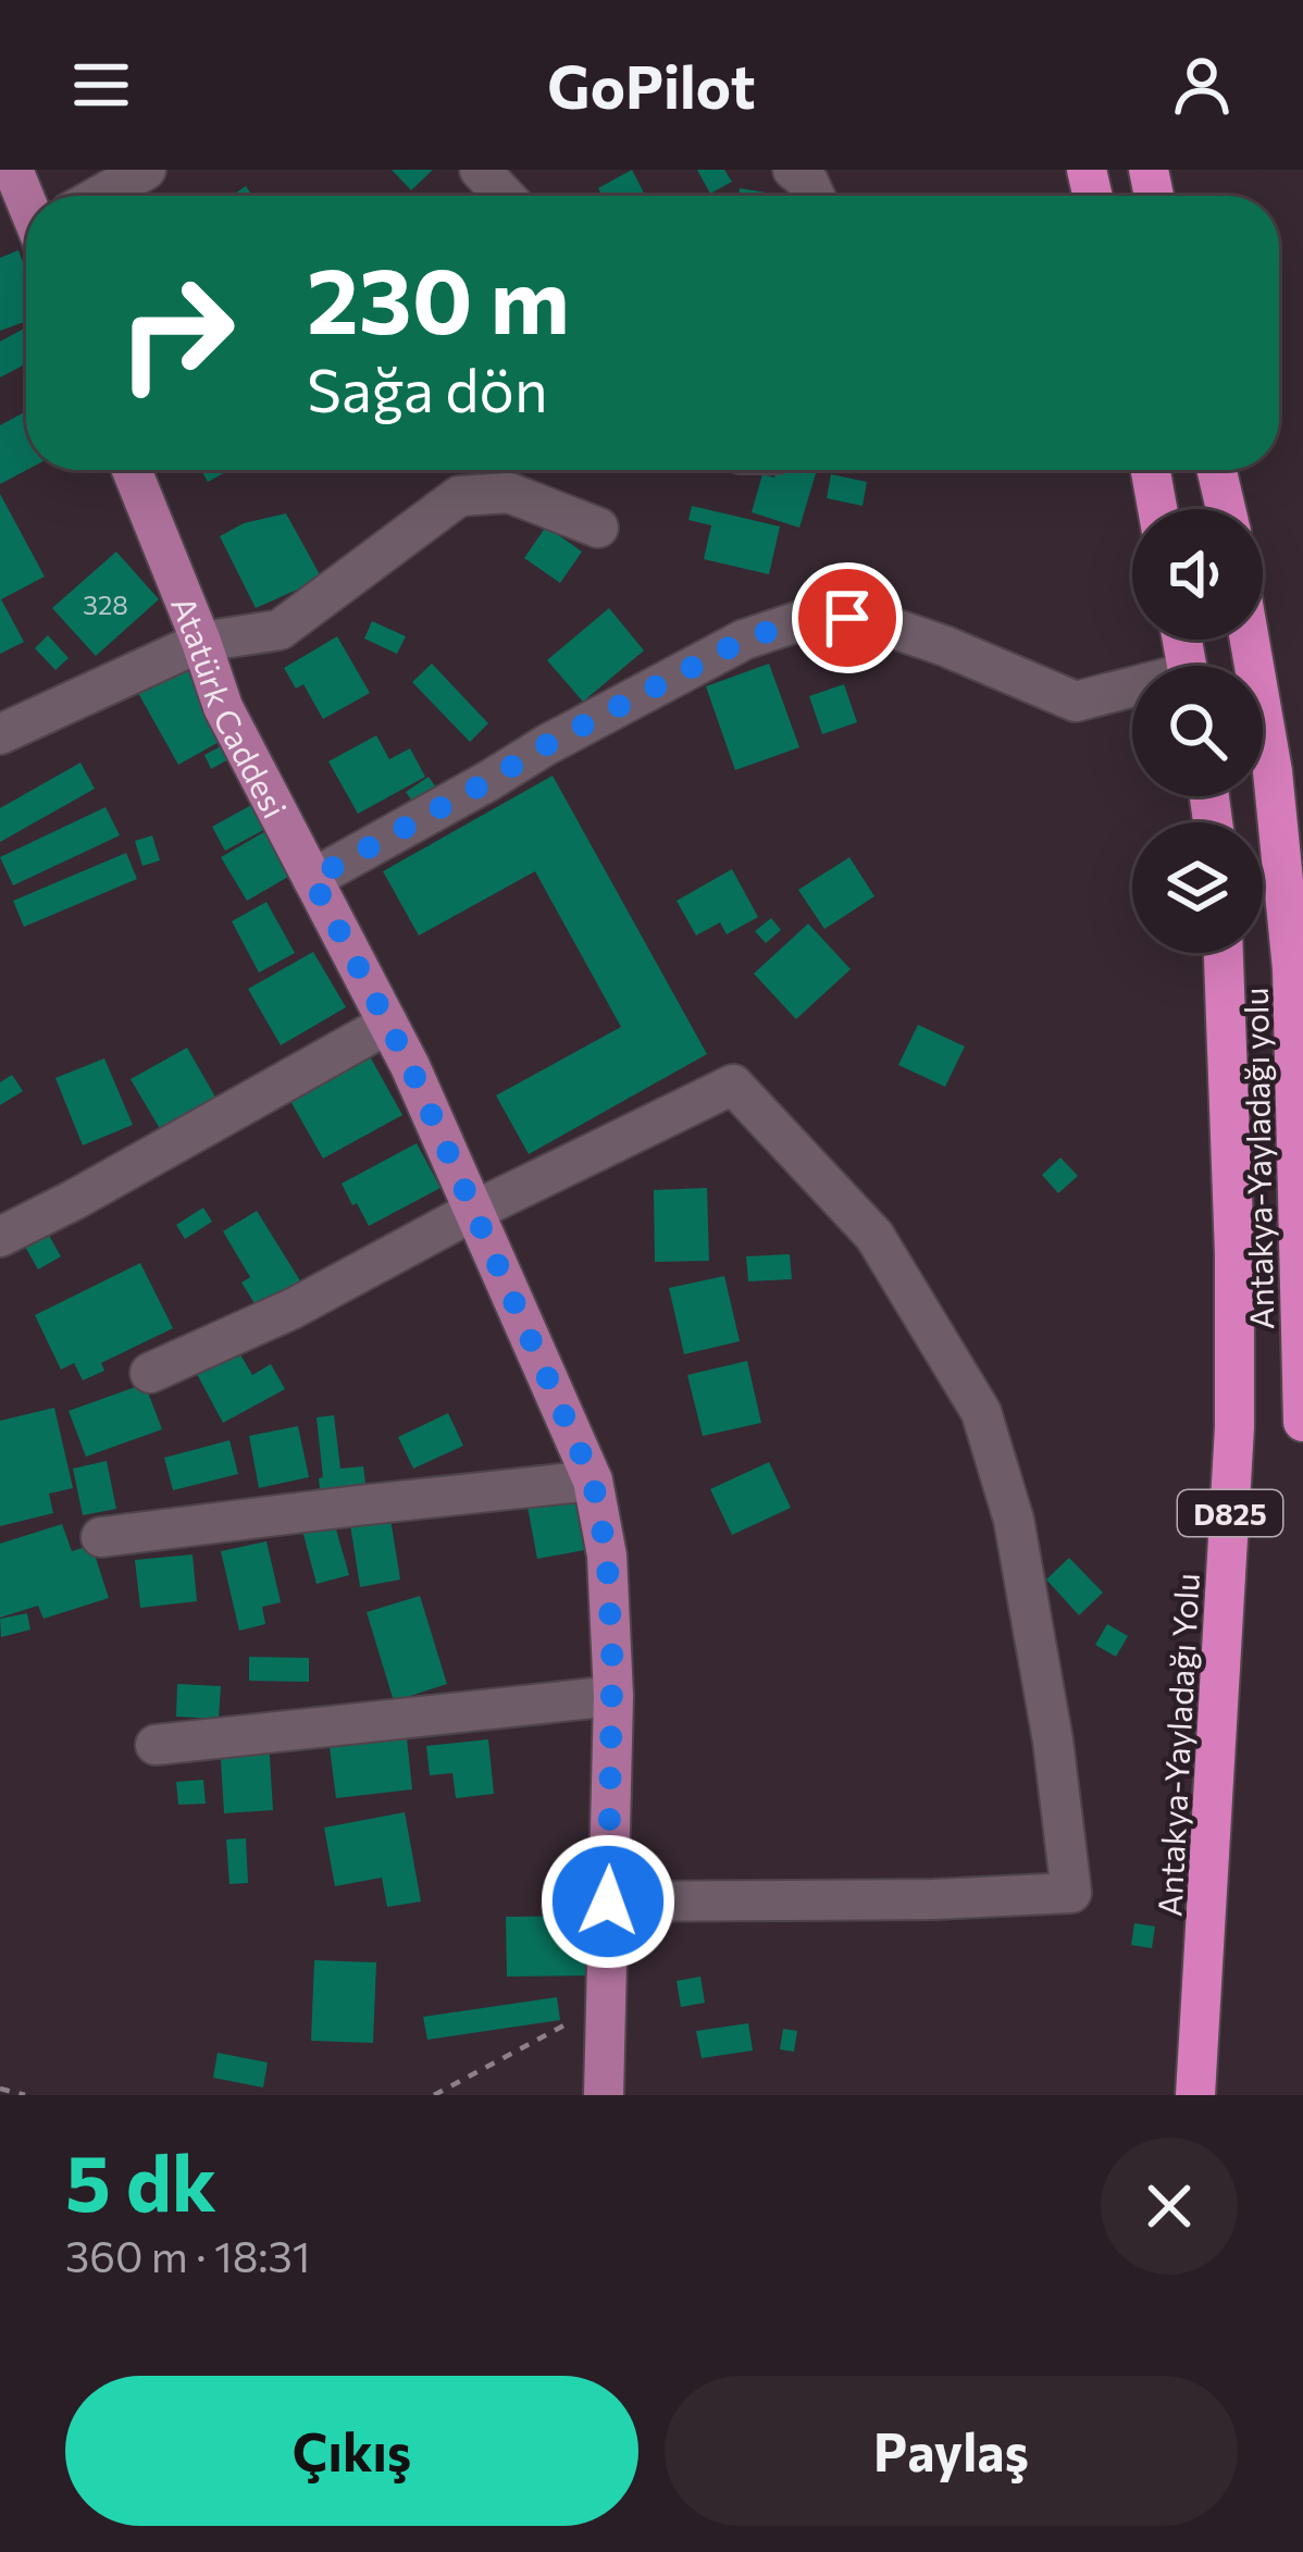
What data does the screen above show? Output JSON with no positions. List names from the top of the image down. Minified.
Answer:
{"streets":{"highway":["Antakya-Yayladağı yolu","D825","Antakya-Yayladağı Yolu"],"main road":["Atatürk Caddesi"]},"house_numbers":["328"],"page":{"header":"GoPilot","turn":["230 m","Sağa dön"],"heading":["5 dk","360 m · 18:31"],"buttons":["Çıkış","Paylaş"]}}
